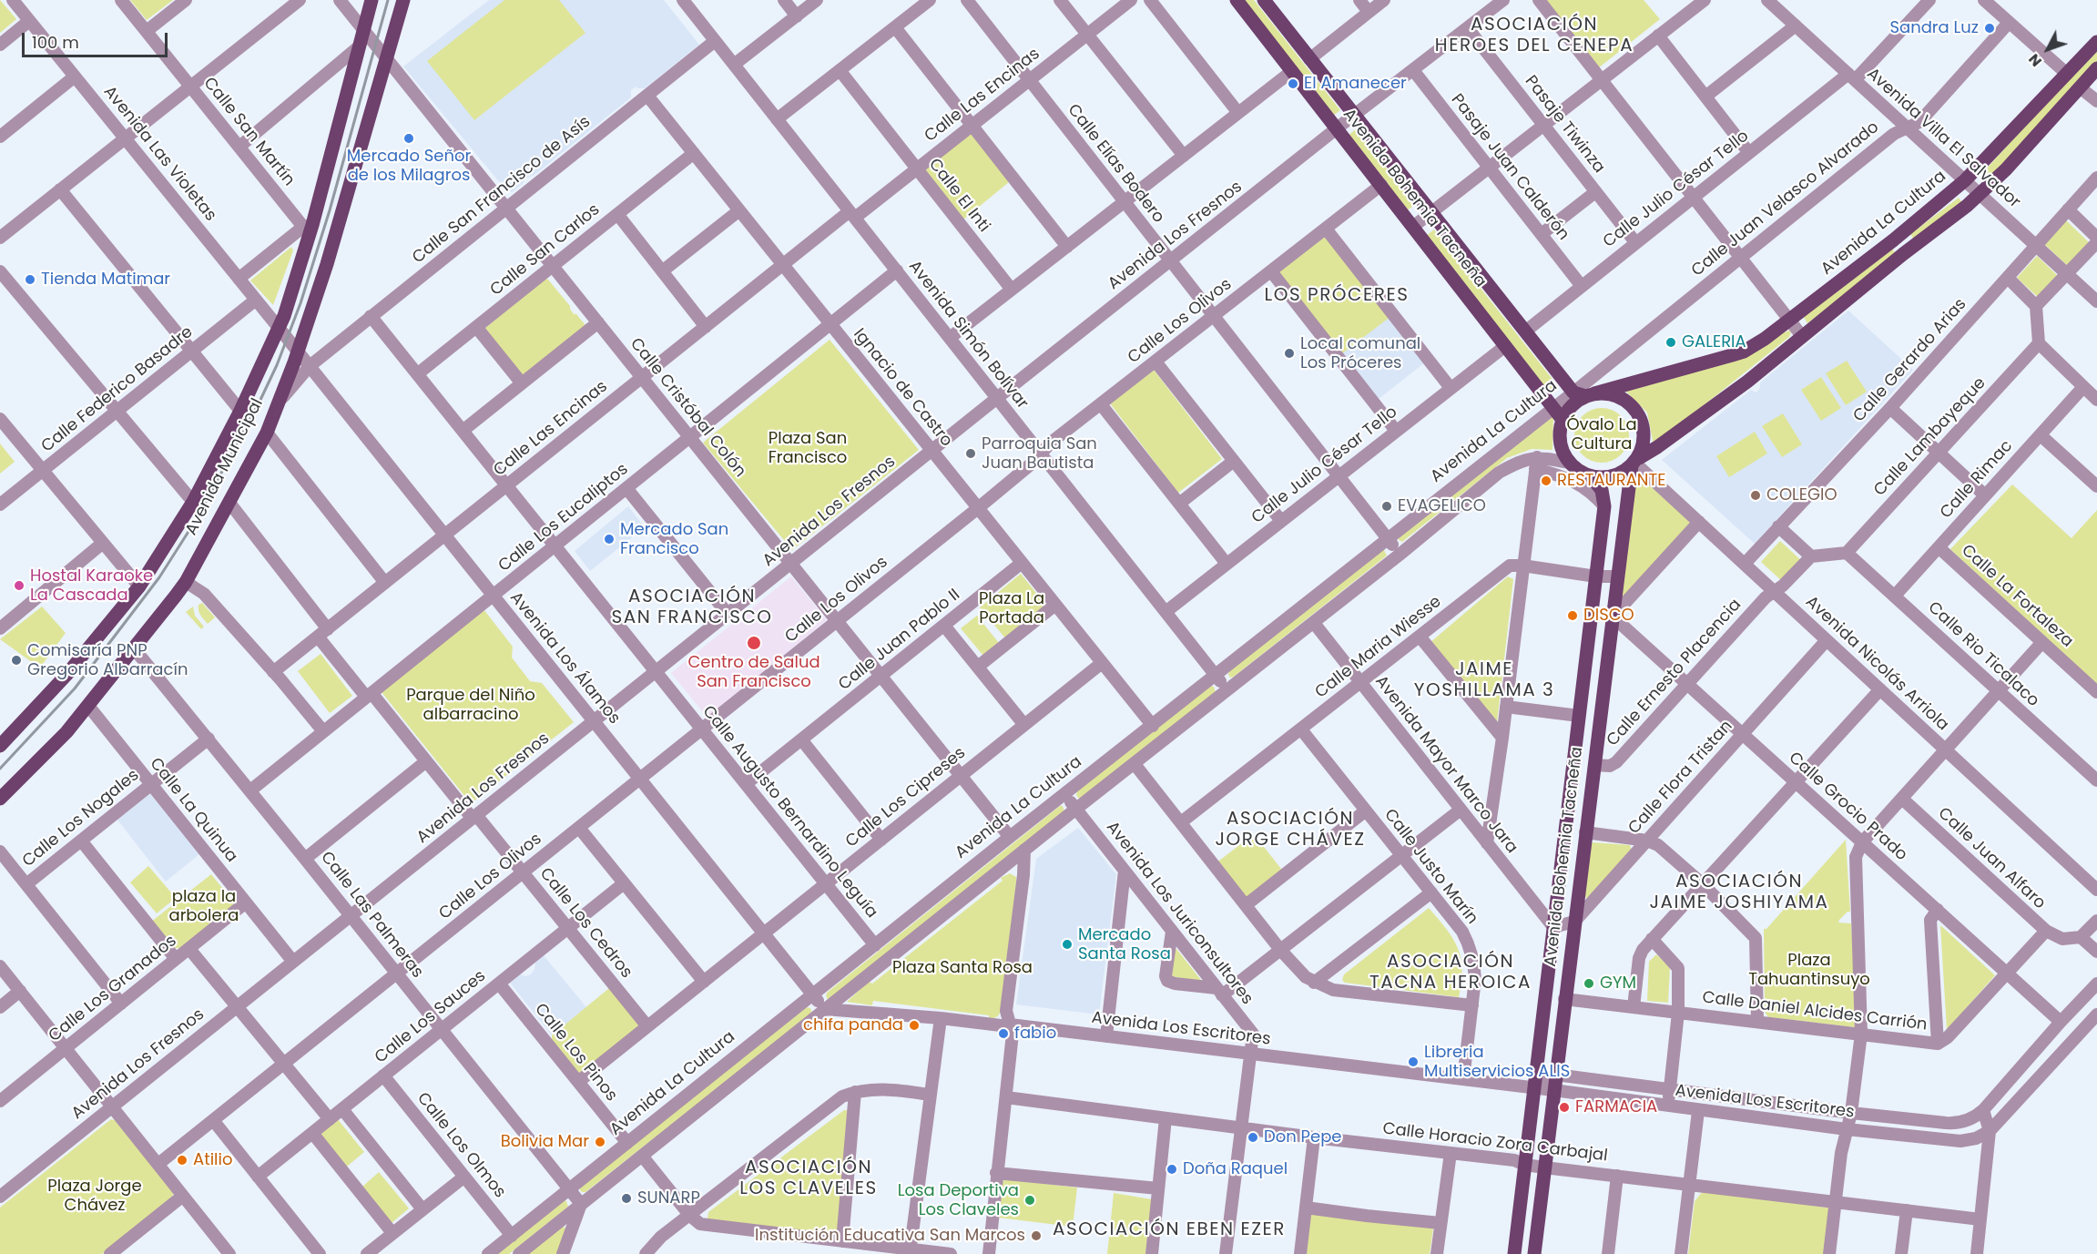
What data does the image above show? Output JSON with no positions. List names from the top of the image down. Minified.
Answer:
{"streets":{"main road":["Avenida Bohemia Tacneña","Avenida La Cultura","Avenida Municipal"],"street":["Calle Las Encinas","Pasaje Tiwinza","Calle San Martín","Avenida Villa El Salvador","Avenida Las Violetas","Calle Elías Bodero","Pasaje Juan Calderón","Calle Julio César Tello","Calle San Francisco de Asís","Calle El Inti","Calle Juan Velasco Alvarado","Avenida Los Fresnos","Calle San Carlos","Calle Los Olivos","Avenida Simón Bolívar","Calle Gerardo Arias","Ignacio de Castro","Calle Federico Basadre","Calle Cristóbal Colón","Calle Lambayeque","Calle Rimac","Calle Los Eucaliptos","Calle La Fortaleza","Calle Juan Pablo II","Calle Maria Wiesse","Calle Rio Ticalaco","Avenida Los Álamos","Avenida Nicolás Arriola","Calle Ernesto Placencia","Avenida Mayor Marco Jara","Calle Flora Tristan","Calle Los Cipreses","Calle Grocio Prado","Calle La Quinua","Calle Augusto Bernardino Leguía","Calle Los Nogales","Calle Juan Alfaro","Calle Justo Marín","Avenida Los Juriconsultores","Calle Las Palmeras","Calle Los Cedros","Calle Los Granados","Calle Daniel Alcides Carrión","Calle Los Sauces","Avenida Los Escritores","Calle Los Pinos","Calle Horacio Zora Carbajal","Calle Los Olmos"]},"crossings":[["Calle Las Encinas","Calle Elías Bodero"],["Calle Las Encinas","Calle El Inti"],["Calle Las Encinas","Avenida Simón Bolívar"],["Calle Las Encinas","Ignacio de Castro"],["Calle Las Encinas","Calle Cristóbal Colón"],["Calle Las Encinas","Avenida Los Álamos"],["Calle Las Encinas","Calle Augusto Bernardino Leguía"],["Calle Las Encinas","Calle Los Cedros"],["Pasaje Tiwinza","Calle Julio César Tello"],["Pasaje Tiwinza","Avenida Los Fresnos"],["Calle San Martín","Avenida Municipal"],["Avenida Villa El Salvador","Calle Julio César Tello"],["Avenida Villa El Salvador","Calle Juan Velasco Alvarado"],["Avenida Villa El Salvador","Avenida La Cultura"],["Avenida Villa El Salvador","Calle Gerardo Arias"],["Avenida Las Violetas","Calle Federico Basadre"],["Avenida Las Violetas","Avenida Municipal"],["Avenida Las Violetas","Avenida Los Álamos"],["Calle Elías Bodero","Calle Julio César Tello"],["Calle Elías Bodero","Avenida La Cultura"],["Calle Elías Bodero","Avenida Los Fresnos"],["Calle Elías Bodero","Calle Los Olivos"],["Pasaje Juan Calderón","Calle Julio César Tello"],["Pasaje Juan Calderón","Avenida Los Fresnos"],["Calle Julio César Tello","Avenida Bohemia Tacneña"],["Calle Julio César Tello","Avenida Simón Bolívar"],["Calle San Francisco de Asís","Avenida Simón Bolívar"],["Calle San Francisco de Asís","Ignacio de Castro"],["Calle San Francisco de Asís","Calle Cristóbal Colón"],["Calle San Francisco de Asís","Avenida Municipal"],["Calle San Francisco de Asís","Avenida Los Álamos"],["Calle San Francisco de Asís","Calle Augusto Bernardino Leguía"],["Avenida Bohemia Tacneña","Calle Juan Velasco Alvarado"],["Avenida Bohemia Tacneña","Avenida La Cultura"],["Avenida Bohemia Tacneña","Avenida Los Fresnos"],["Avenida Bohemia Tacneña","Calle Los Olivos"],["Avenida Bohemia Tacneña","Calle Maria Wiesse"],["Avenida Bohemia Tacneña","Avenida Nicolás Arriola"],["Avenida Bohemia Tacneña","Calle Ernesto Placencia"],["Avenida Bohemia Tacneña","Avenida Mayor Marco Jara"],["Avenida Bohemia Tacneña","Calle Flora Tristan"],["Avenida Bohemia Tacneña","Calle Grocio Prado"],["Avenida Bohemia Tacneña","Calle Daniel Alcides Carrión"],["Avenida Bohemia Tacneña","Avenida Los Escritores"],["Avenida Bohemia Tacneña","Calle Horacio Zora Carbajal"],["Calle Juan Velasco Alvarado","Avenida La Cultura"],["Calle Juan Velasco Alvarado","Avenida Nicolás Arriola"],["Avenida La Cultura","Avenida Simón Bolívar"],["Avenida La Cultura","Ignacio de Castro"],["Avenida La Cultura","Calle Cristóbal Colón"],["Avenida La Cultura","Avenida Los Álamos"],["Avenida La Cultura","Avenida Nicolás Arriola"],["Avenida La Cultura","Calle Augusto Bernardino Leguía"],["Avenida La Cultura","Avenida Los Juriconsultores"],["Avenida La Cultura","Calle Las Palmeras"],["Avenida La Cultura","Calle Los Pinos"],["Avenida La Cultura","Calle Los Olmos"],["Avenida Los Fresnos","Avenida Simón Bolívar"],["Avenida Los Fresnos","Ignacio de Castro"],["Avenida Los Fresnos","Calle Cristóbal Colón"],["Avenida Los Fresnos","Avenida Los Álamos"],["Avenida Los Fresnos","Calle La Quinua"],["Avenida Los Fresnos","Calle Augusto Bernardino Leguía"],["Avenida Los Fresnos","Calle Las Palmeras"],["Avenida Los Fresnos","Calle Los Cedros"],["Calle San Carlos","Ignacio de Castro"],["Calle San Carlos","Calle Cristóbal Colón"],["Calle San Carlos","Calle Augusto Bernardino Leguía"],["Calle Los Olivos","Avenida Simón Bolívar"],["Calle Los Olivos","Ignacio de Castro"],["Calle Los Olivos","Calle Cristóbal Colón"],["Calle Los Olivos","Avenida Los Álamos"],["Calle Los Olivos","Calle Augusto Bernardino Leguía"],["Calle Los Olivos","Calle Las Palmeras"],["Calle Los Olivos","Calle Los Cedros"],["Avenida Simón Bolívar","Calle Los Eucaliptos"],["Calle Gerardo Arias","Avenida Nicolás Arriola"],["Ignacio de Castro","Calle Los Eucaliptos"],["Ignacio de Castro","Calle Juan Pablo II"],["Ignacio de Castro","Calle Los Cipreses"],["Calle Cristóbal Colón","Avenida Municipal"],["Calle Cristóbal Colón","Calle Los Eucaliptos"],["Calle Cristóbal Colón","Calle Juan Pablo II"],["Calle Cristóbal Colón","Calle Los Cipreses"],["Calle Lambayeque","Calle Rio Ticalaco"],["Avenida Municipal","Avenida Los Álamos"],["Avenida Municipal","Calle La Quinua"],["Avenida Municipal","Calle Las Palmeras"],["Avenida Municipal","Calle Los Cedros"],["Calle Rimac","Calle La Fortaleza"],["Calle Rimac","Calle Rio Ticalaco"],["Calle Los Eucaliptos","Avenida Los Álamos"],["Calle Los Eucaliptos","Calle Augusto Bernardino Leguía"],["Calle Los Eucaliptos","Calle Las Palmeras"],["Calle Los Eucaliptos","Calle Los Cedros"],["Calle Juan Pablo II","Calle Augusto Bernardino Leguía"],["Calle Maria Wiesse","Avenida Mayor Marco Jara"],["Calle Maria Wiesse","Calle Justo Marín"],["Avenida Los Álamos","Calle Los Cipreses"],["Avenida Los Álamos","Avenida Los Escritores"],["Avenida Nicolás Arriola","Calle Ernesto Placencia"],["Avenida Nicolás Arriola","Calle Flora Tristan"],["Calle Ernesto Placencia","Calle Grocio Prado"],["Calle Flora Tristan","Calle Grocio Prado"],["Calle Los Cipreses","Calle Augusto Bernardino Leguía"],["Calle Los Cipreses","Calle Los Cedros"],["Calle Los Cipreses","Calle Los Pinos"],["Calle Grocio Prado","Calle Daniel Alcides Carrión"],["Calle La Quinua","Calle Los Nogales"],["Calle La Quinua","Calle Los Granados"],["Calle Los Nogales","Calle Las Palmeras"],["Calle Juan Alfaro","Calle Daniel Alcides Carrión"],["Calle Justo Marín","Avenida Los Escritores"],["Avenida Los Juriconsultores","Avenida Los Escritores"],["Avenida Los Juriconsultores","Calle Horacio Zora Carbajal"],["Calle Las Palmeras","Calle Los Sauces"],["Calle Los Cedros","Calle Los Sauces"],["Calle Los Sauces","Calle Los Pinos"],["Calle Los Sauces","Calle Los Olmos"]],"districts":["ASOCIACIÓN HEROES DEL CENEPA","LOS PRÓCERES","ASOCIACIÓN SAN FRANCISCO","JAIME YOSHILLAMA 3","ASOCIACIÓN JORGE CHÁVEZ","ASOCIACIÓN JAIME JOSHIYAMA","ASOCIACIÓN TACNA HEROICA","ASOCIACIÓN LOS CLAVELES","ASOCIACIÓN EBEN EZER"],"parks":["Óvalo La Cultura","Plaza San Francisco","Plaza La Portada","Parque del Niño albarracino","plaza la arbolera","Plaza Tahuantinsuyo","Plaza Santa Rosa","Plaza Jorge Chávez"],"places":["Sandra Luz","El Amanecer","Mercado Señor de los Milagros","Tienda Matimar","GALERIA","Local comunal Los Próceres","Parroquia San Juan Bautista","RESTAURANTE","COLEGIO","EVAGELICO","Mercado San Francisco","Hostal Karaoke La Cascada","DISCO","Centro de Salud San Francisco","Comisaría PNP Gregorio Albarracín","Mercado Santa Rosa","GYM","chifa panda","fabio","Libreria Multiservicios ALIS","FARMACIA","Don Pepe","Bolivia Mar","Atilio","Doña Raquel","SUNARP","Losa Deportiva Los Claveles","Institución Educativa San Marcos"],"scale_bar":"100 m","north":"bottom left"}
